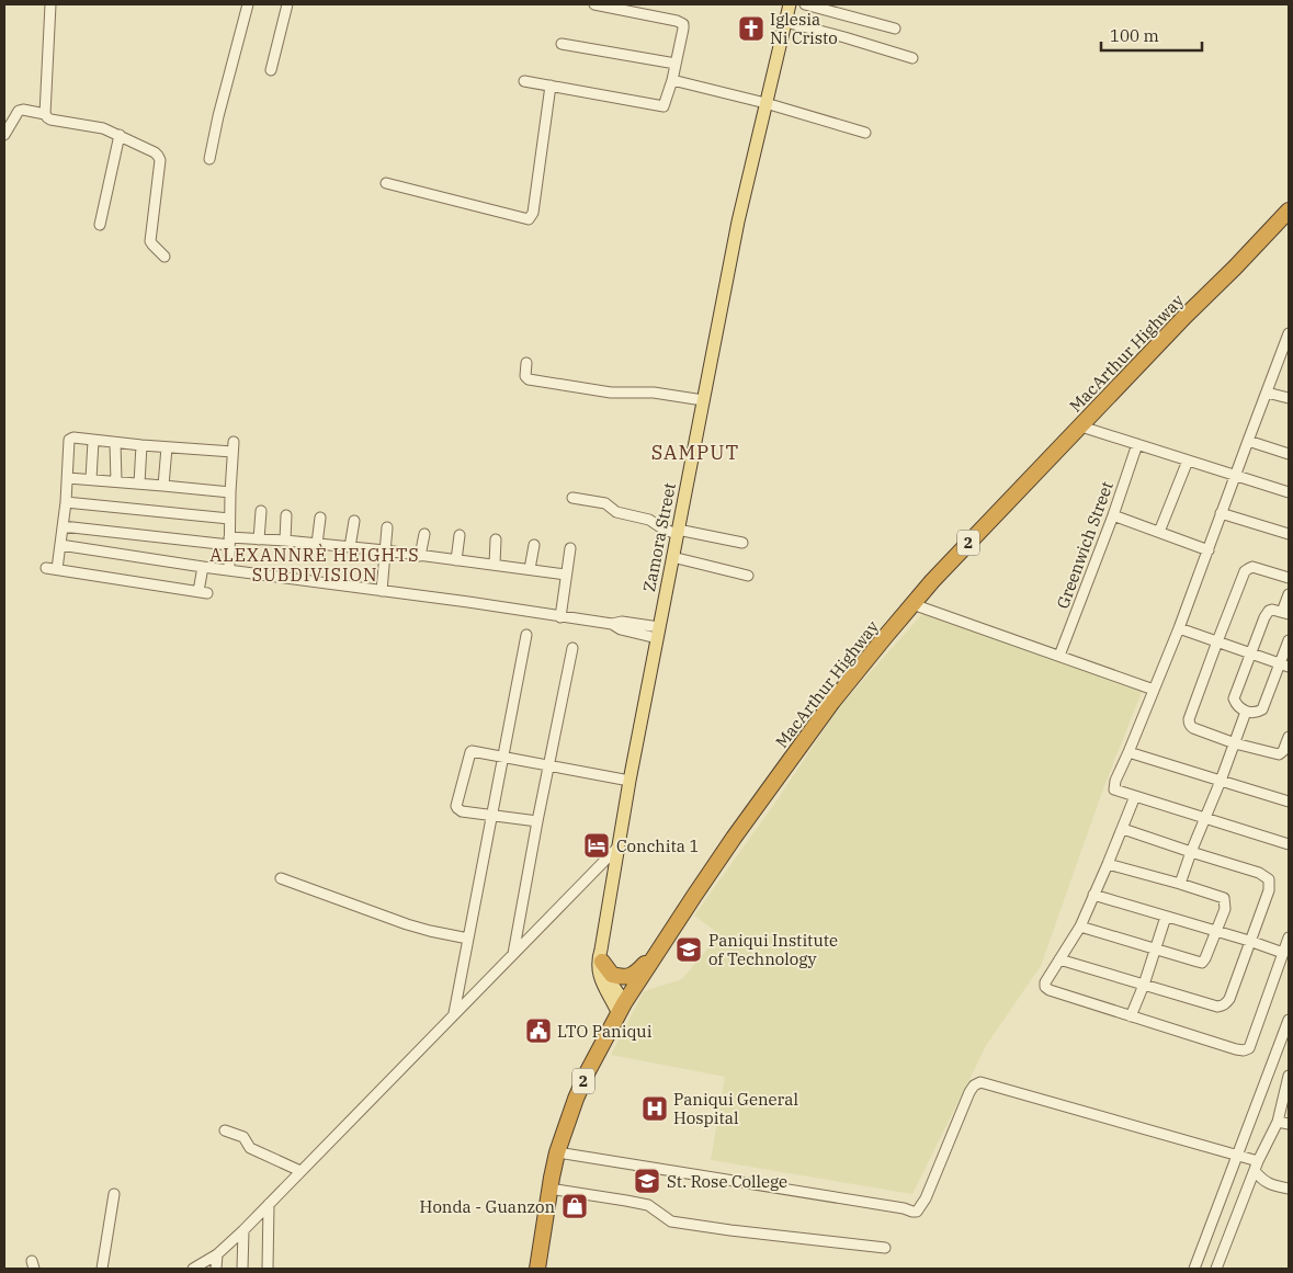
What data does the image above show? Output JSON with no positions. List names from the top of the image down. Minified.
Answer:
{"streets":{"highway":["MacArthur Highway","2"],"main road":["Zamora Street"],"street":["Greenwich Street"]},"crossings":[["MacArthur Highway","Zamora Street"]],"districts":["SAMPUT","ALEXANNRÈ HEIGHTS SUBDIVISION"],"places":{"church":["Iglesia Ni Cristo"],"hotel":["Conchita 1"],"school or university":["Paniqui Institute of Technology","St. Rose College"],"public building":["LTO Paniqui"],"hospital":["Paniqui General Hospital"],"shop":["Honda - Guanzon"]},"scale_bar":"100 m"}
